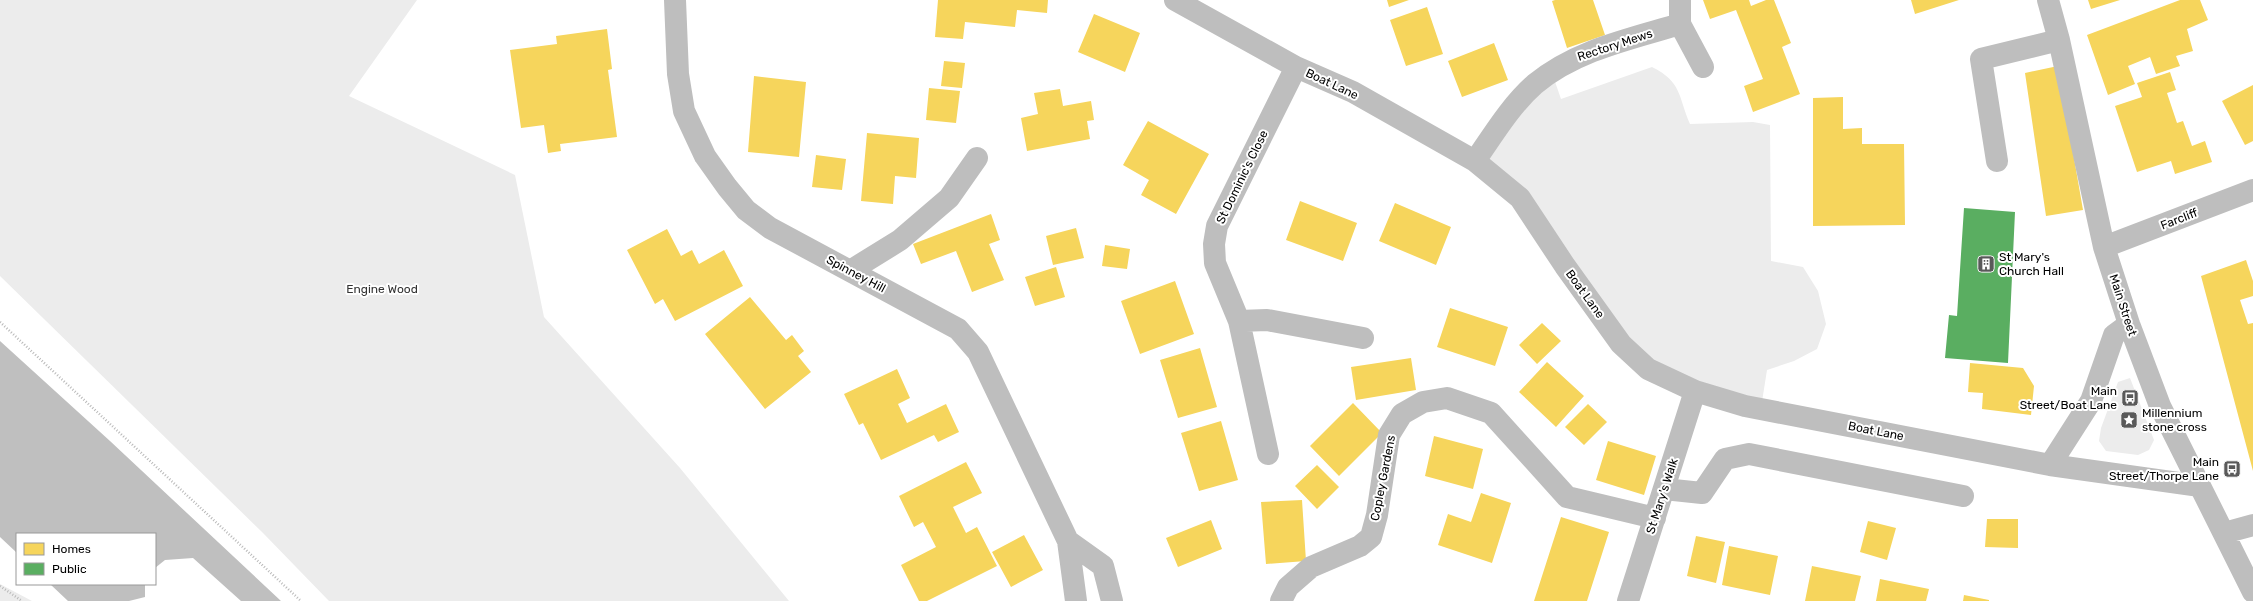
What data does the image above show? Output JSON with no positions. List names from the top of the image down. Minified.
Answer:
{"streets":{"street":["Rectory Mews","Boat Lane","St Dominic's Close","Farcliff","Spinney Hill","Main Street","Copley Gardens","St Mary's Walk"]},"crossings":[["Rectory Mews","Boat Lane"],["Boat Lane","St Dominic's Close"],["Boat Lane","Main Street"],["Boat Lane","St Mary's Walk"],["Farcliff","Main Street"],["Copley Gardens","St Mary's Walk"]],"parks":["Engine Wood"],"places":{"building":["St Mary's Church Hall"],"bus stop":["Main Street/Boat Lane","Main Street/Thorpe Lane"],"place":["Millennium stone cross"]},"legend":["Homes","Public"]}
